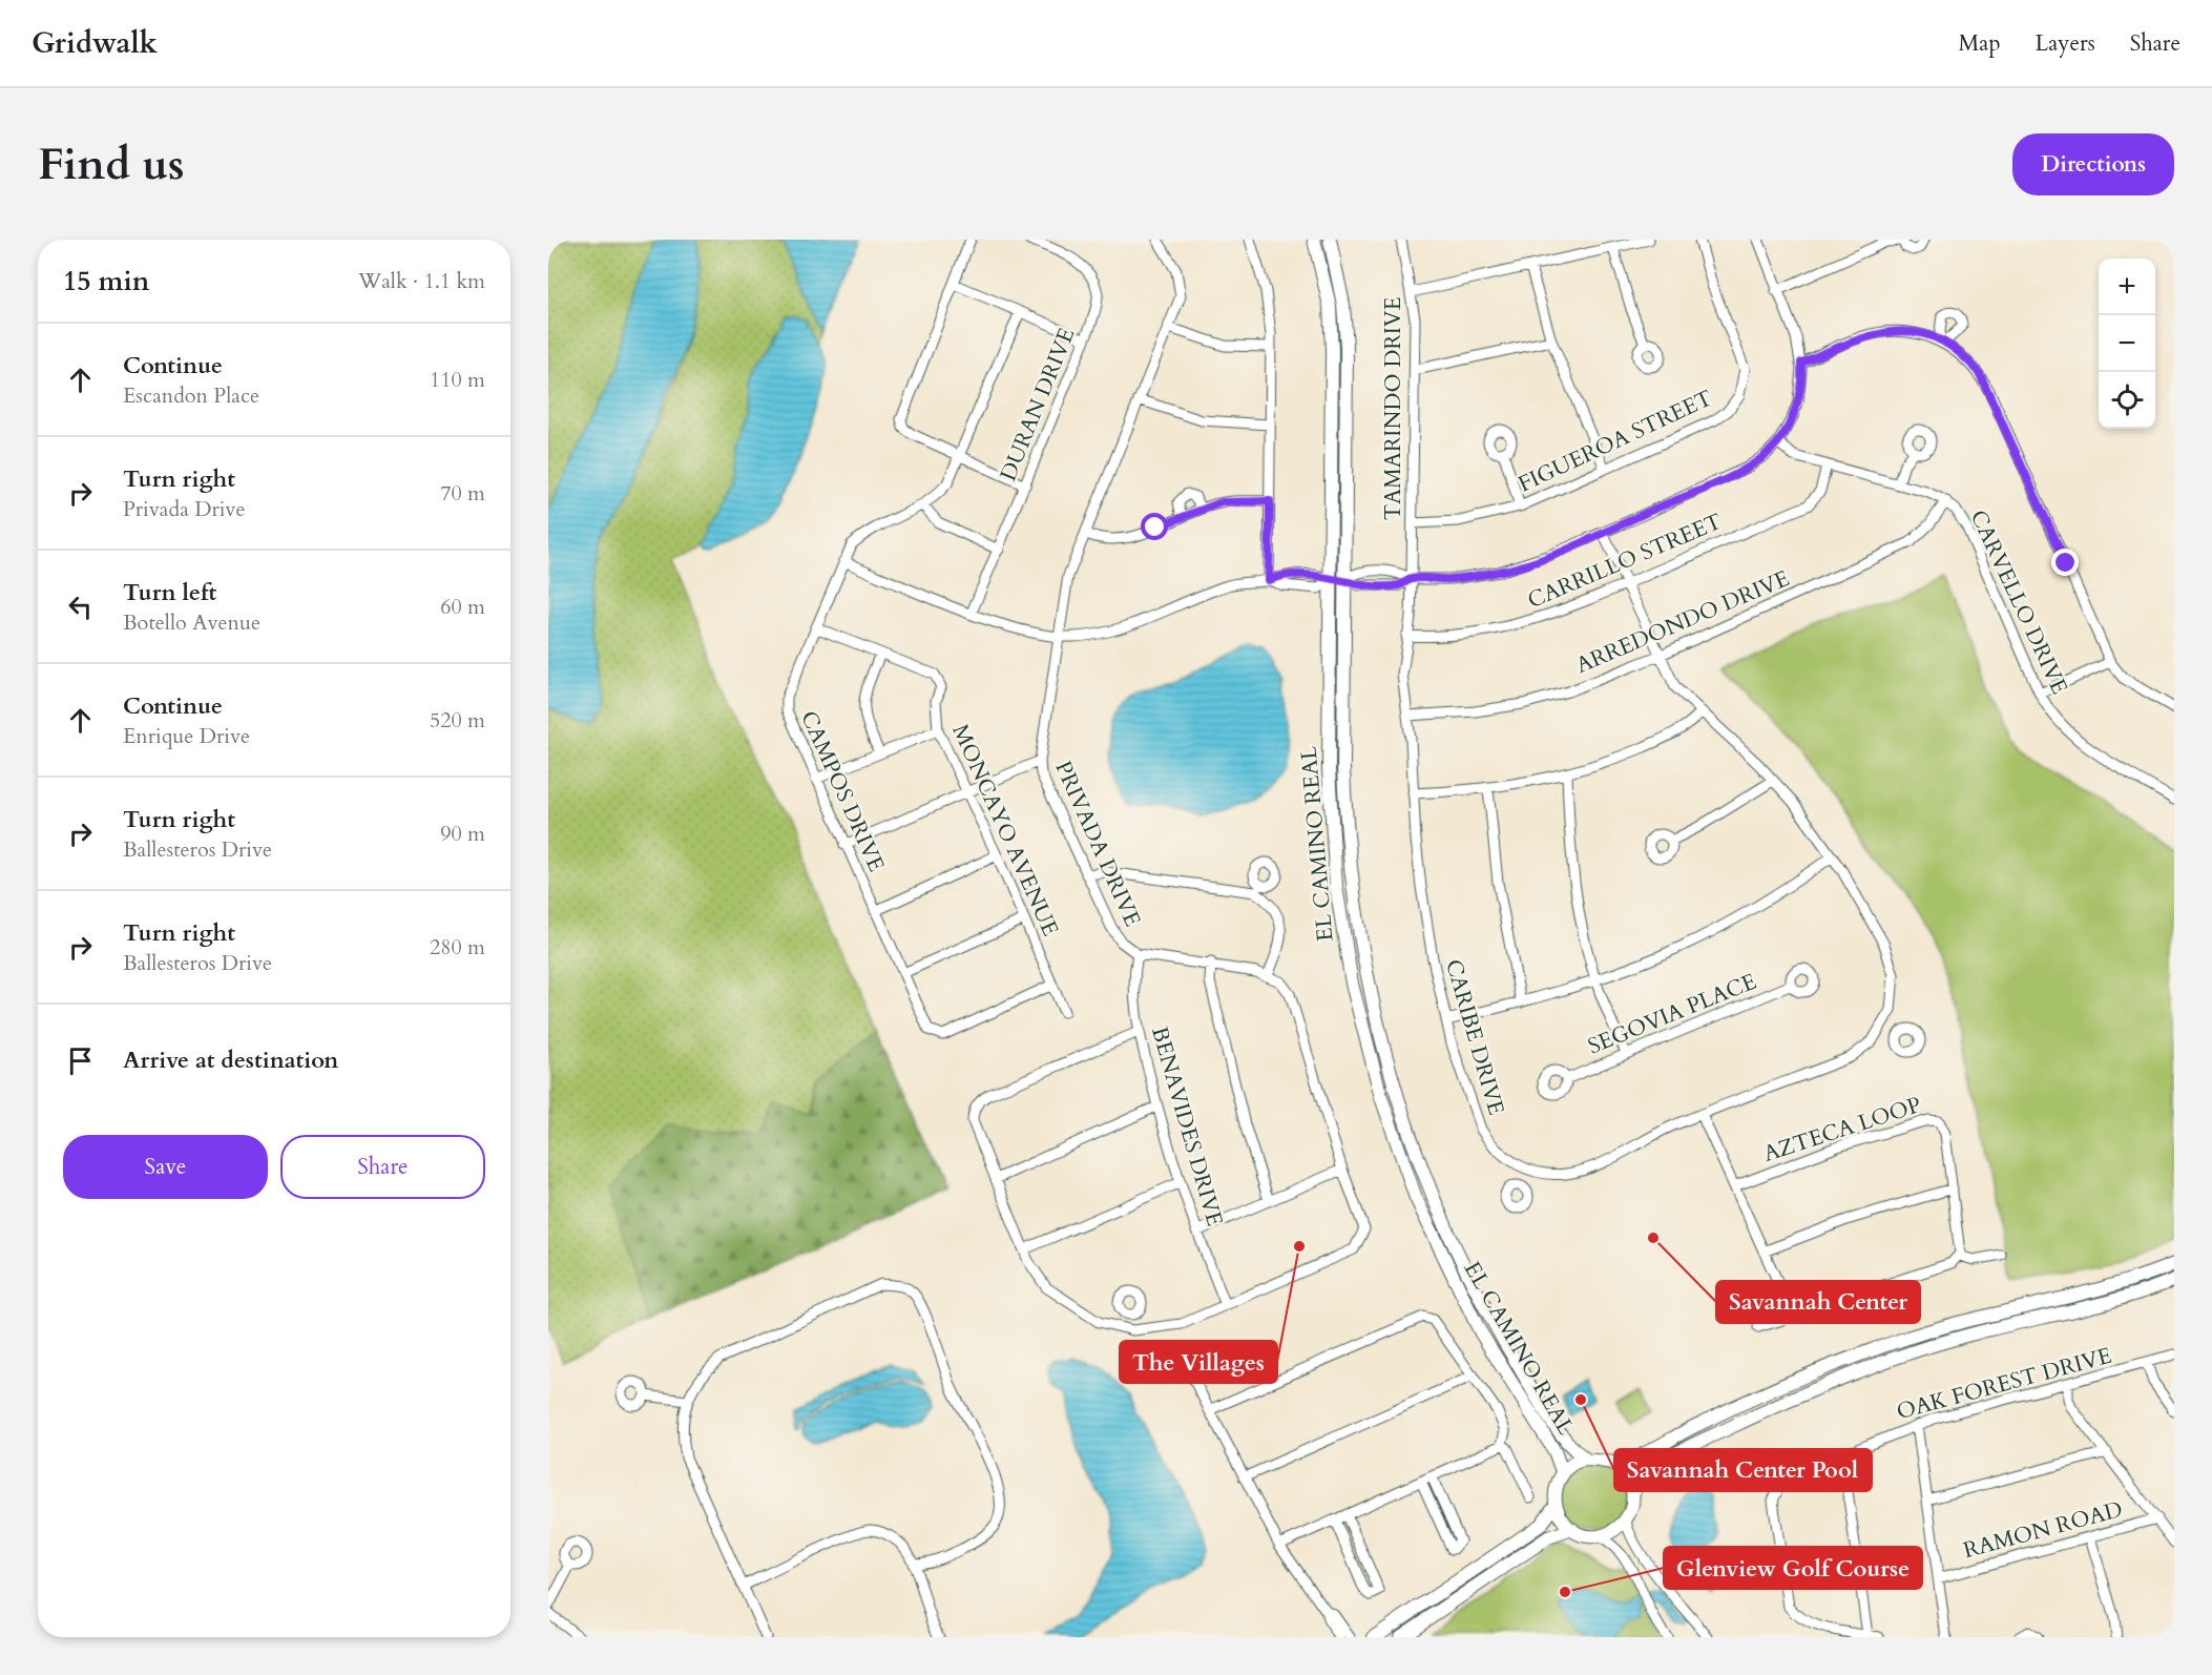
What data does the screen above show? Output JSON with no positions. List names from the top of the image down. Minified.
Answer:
{"streets":{"main road":["EL CAMINO REAL"],"street":["DURAN DRIVE","TAMARINDO DRIVE","FIGUEROA STREET","CARRILLO STREET","CARVELLO DRIVE","ARREDONDO DRIVE","CAMPOS DRIVE","MONCAYO AVENUE","PRIVADA DRIVE","SEGOVIA PLACE","CARIBE DRIVE","BENAVIDES DRIVE","AZTECA LOOP","OAK FOREST DRIVE","RAMON ROAD"]},"crossings":[["TAMARINDO DRIVE","FIGUEROA STREET"],["TAMARINDO DRIVE","CARIBE DRIVE"],["CARRILLO STREET","CARVELLO DRIVE"],["CARRILLO STREET","CARIBE DRIVE"],["CARVELLO DRIVE","ARREDONDO DRIVE"],["ARREDONDO DRIVE","CARIBE DRIVE"],["CAMPOS DRIVE","MONCAYO AVENUE"],["PRIVADA DRIVE","BENAVIDES DRIVE"]],"places":["Savannah Center","The Villages","Savannah Center Pool","Glenview Golf Course"],"page":{"header":"Gridwalk","nav":["Map","Layers","Share"],"buttons":["Directions",["Save","Share"]],"title":"Find us","heading":["15 min","Walk · 1.1 km"],"map_buttons":["+","−"],"list":[["Continue","Escandon Place","110 m"],["Turn right","Privada Drive","70 m"],["Turn left","Botello Avenue","60 m"],["Continue","Enrique Drive","520 m"],["Turn right","Ballesteros Drive","90 m"],["Turn right","Ballesteros Drive","280 m"],"Arrive at destination"]}}
